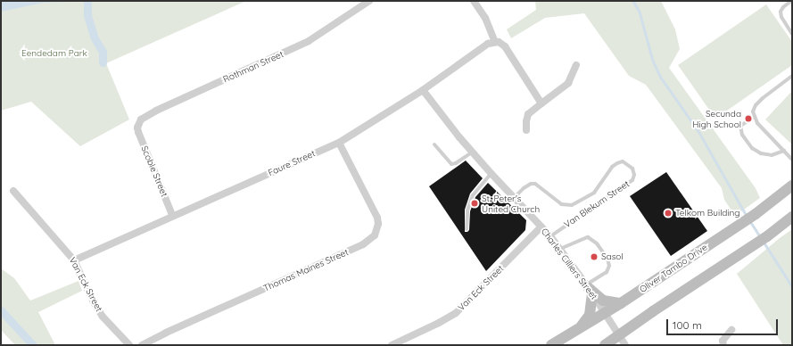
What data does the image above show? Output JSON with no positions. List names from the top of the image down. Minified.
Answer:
{"streets":{"street":["Rothman Street","Faure Street","Scoble Street","Charles Cilliers Street","Oliver Tambo Drive","Thomas Maines Street","Van Eck Street"],"lane":["Van Blekum Street"]},"crossings":[["Rothman Street","Scoble Street"],["Faure Street","Scoble Street"],["Faure Street","Charles Cilliers Street"],["Faure Street","Thomas Maines Street"],["Faure Street","Van Eck Street"],["Van Blekum Street","Charles Cilliers Street"],["Charles Cilliers Street","Oliver Tambo Drive"],["Charles Cilliers Street","Van Eck Street"]],"parks":["Eendedam Park"],"places":["Secunda High School","St. Peter's United Church","Telkom Building","Sasol"],"scale_bar":"100 m"}
